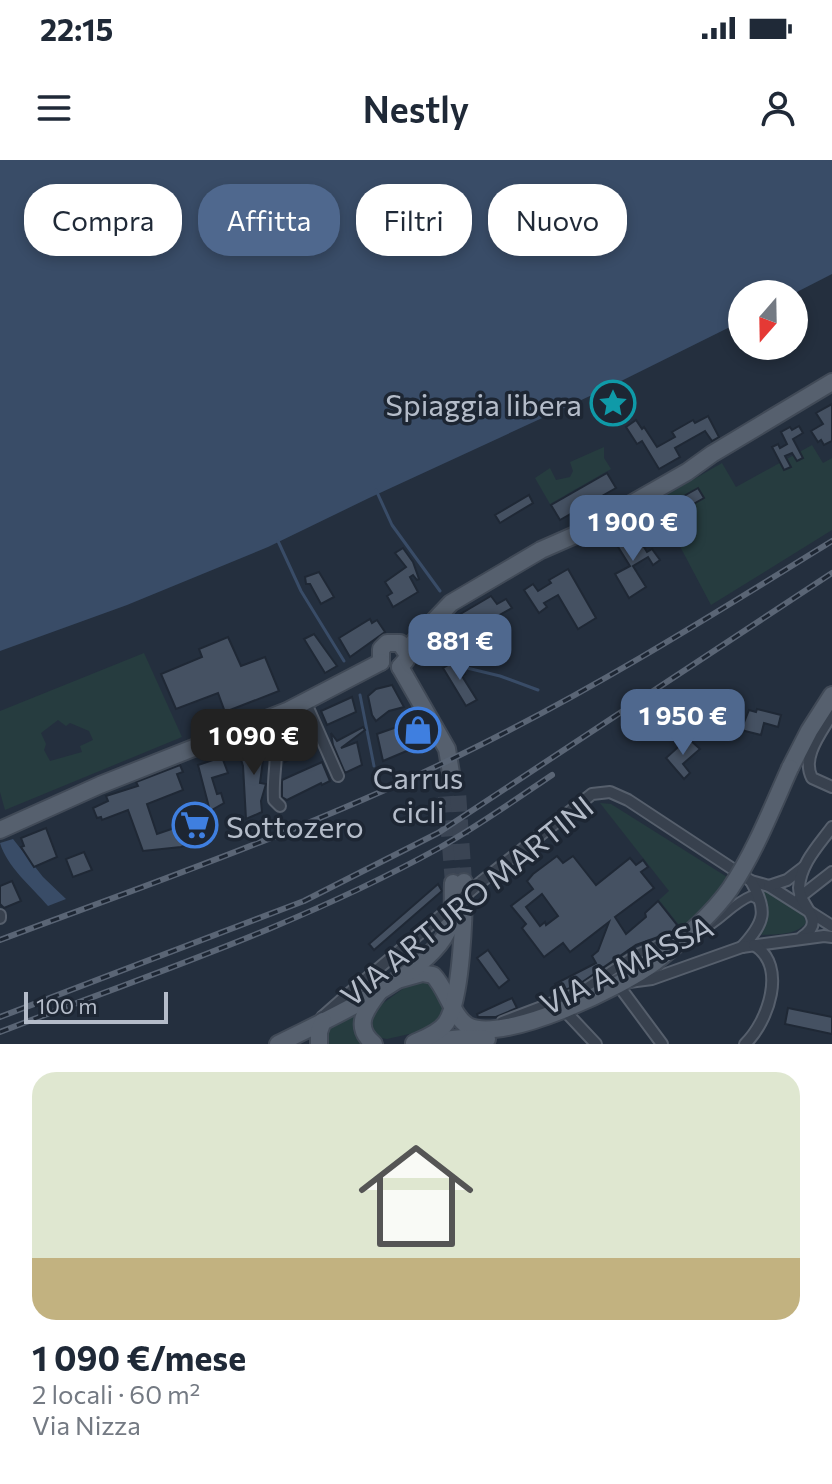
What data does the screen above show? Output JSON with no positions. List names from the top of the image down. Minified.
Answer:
{"streets":{"street":["VIA ARTURO MARTINI","VIA A MASSA"]},"places":{"place":["Spiaggia libera"],"shop":["Carrus cicli"],"supermarket":["Sottozero"]},"scale_bar":"100 m","north":"bottom","page":{"status":"22:15","header":"Nestly","chip":["Compra","Affitta","Filtri","Nuovo"],"price":["1 900 €","881 €","1 950 €","1 090 €"],"scale":"100 m","list":[{"name":"1 090 €/mese","note":"2 locali · 60 m² · Via Nizza"}]}}
